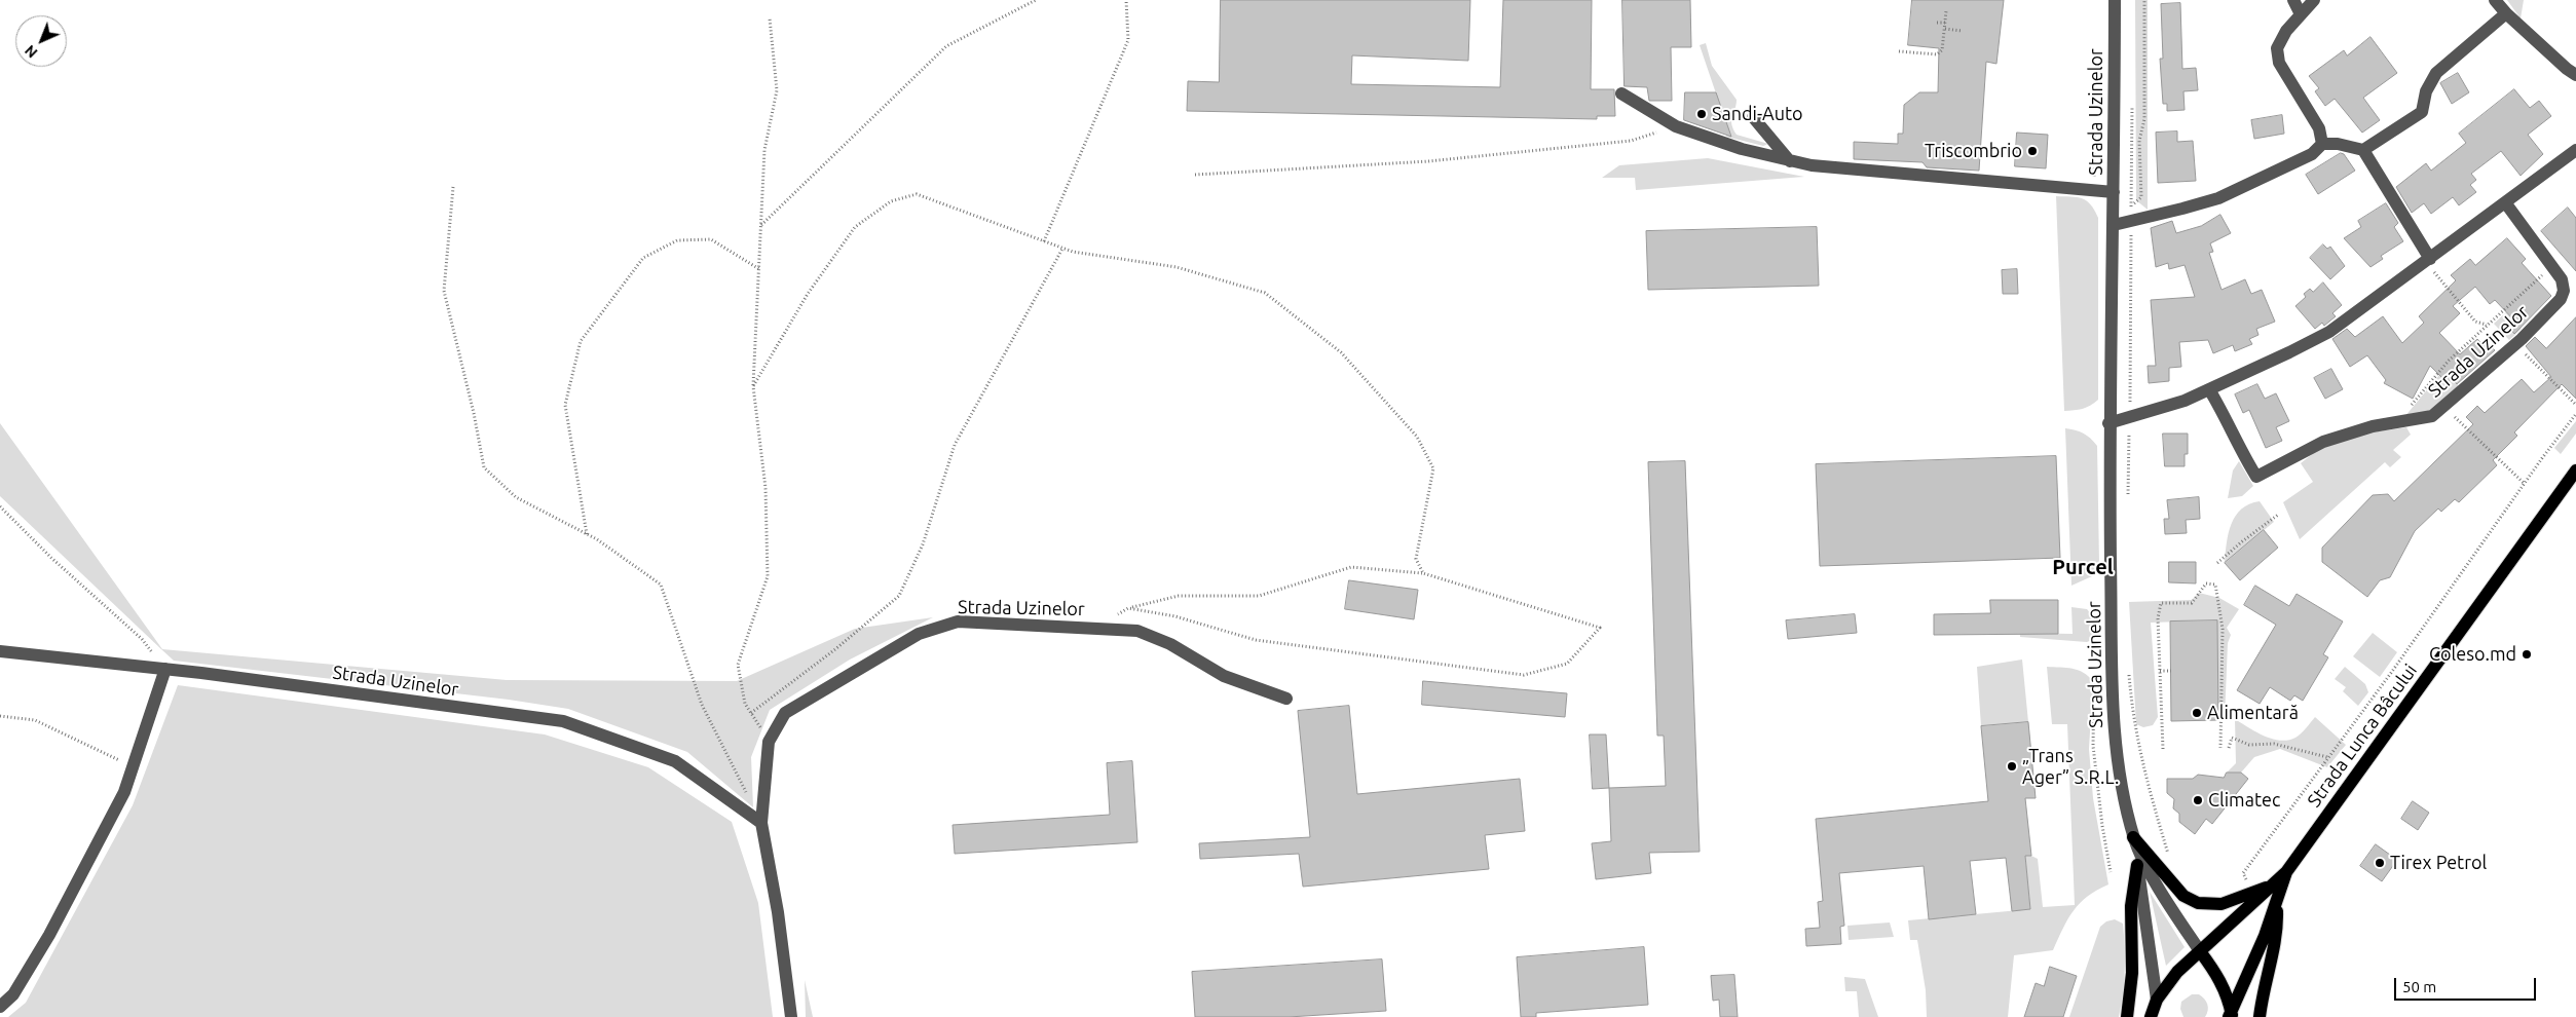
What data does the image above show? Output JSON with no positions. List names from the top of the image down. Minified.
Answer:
{"streets":{"main road":["Strada Uzinelor","Strada Lunca Bâcului"]},"crossings":[["Strada Uzinelor","Strada Lunca Bâcului"]],"districts":["Purcel"],"places":["Sandi-Auto","Triscombrio","Coleso.md","Alimentară","„Trans Ager” S.R.L.","Climatec","Tirex Petrol"],"scale_bar":"50 m","north":"bottom left"}
